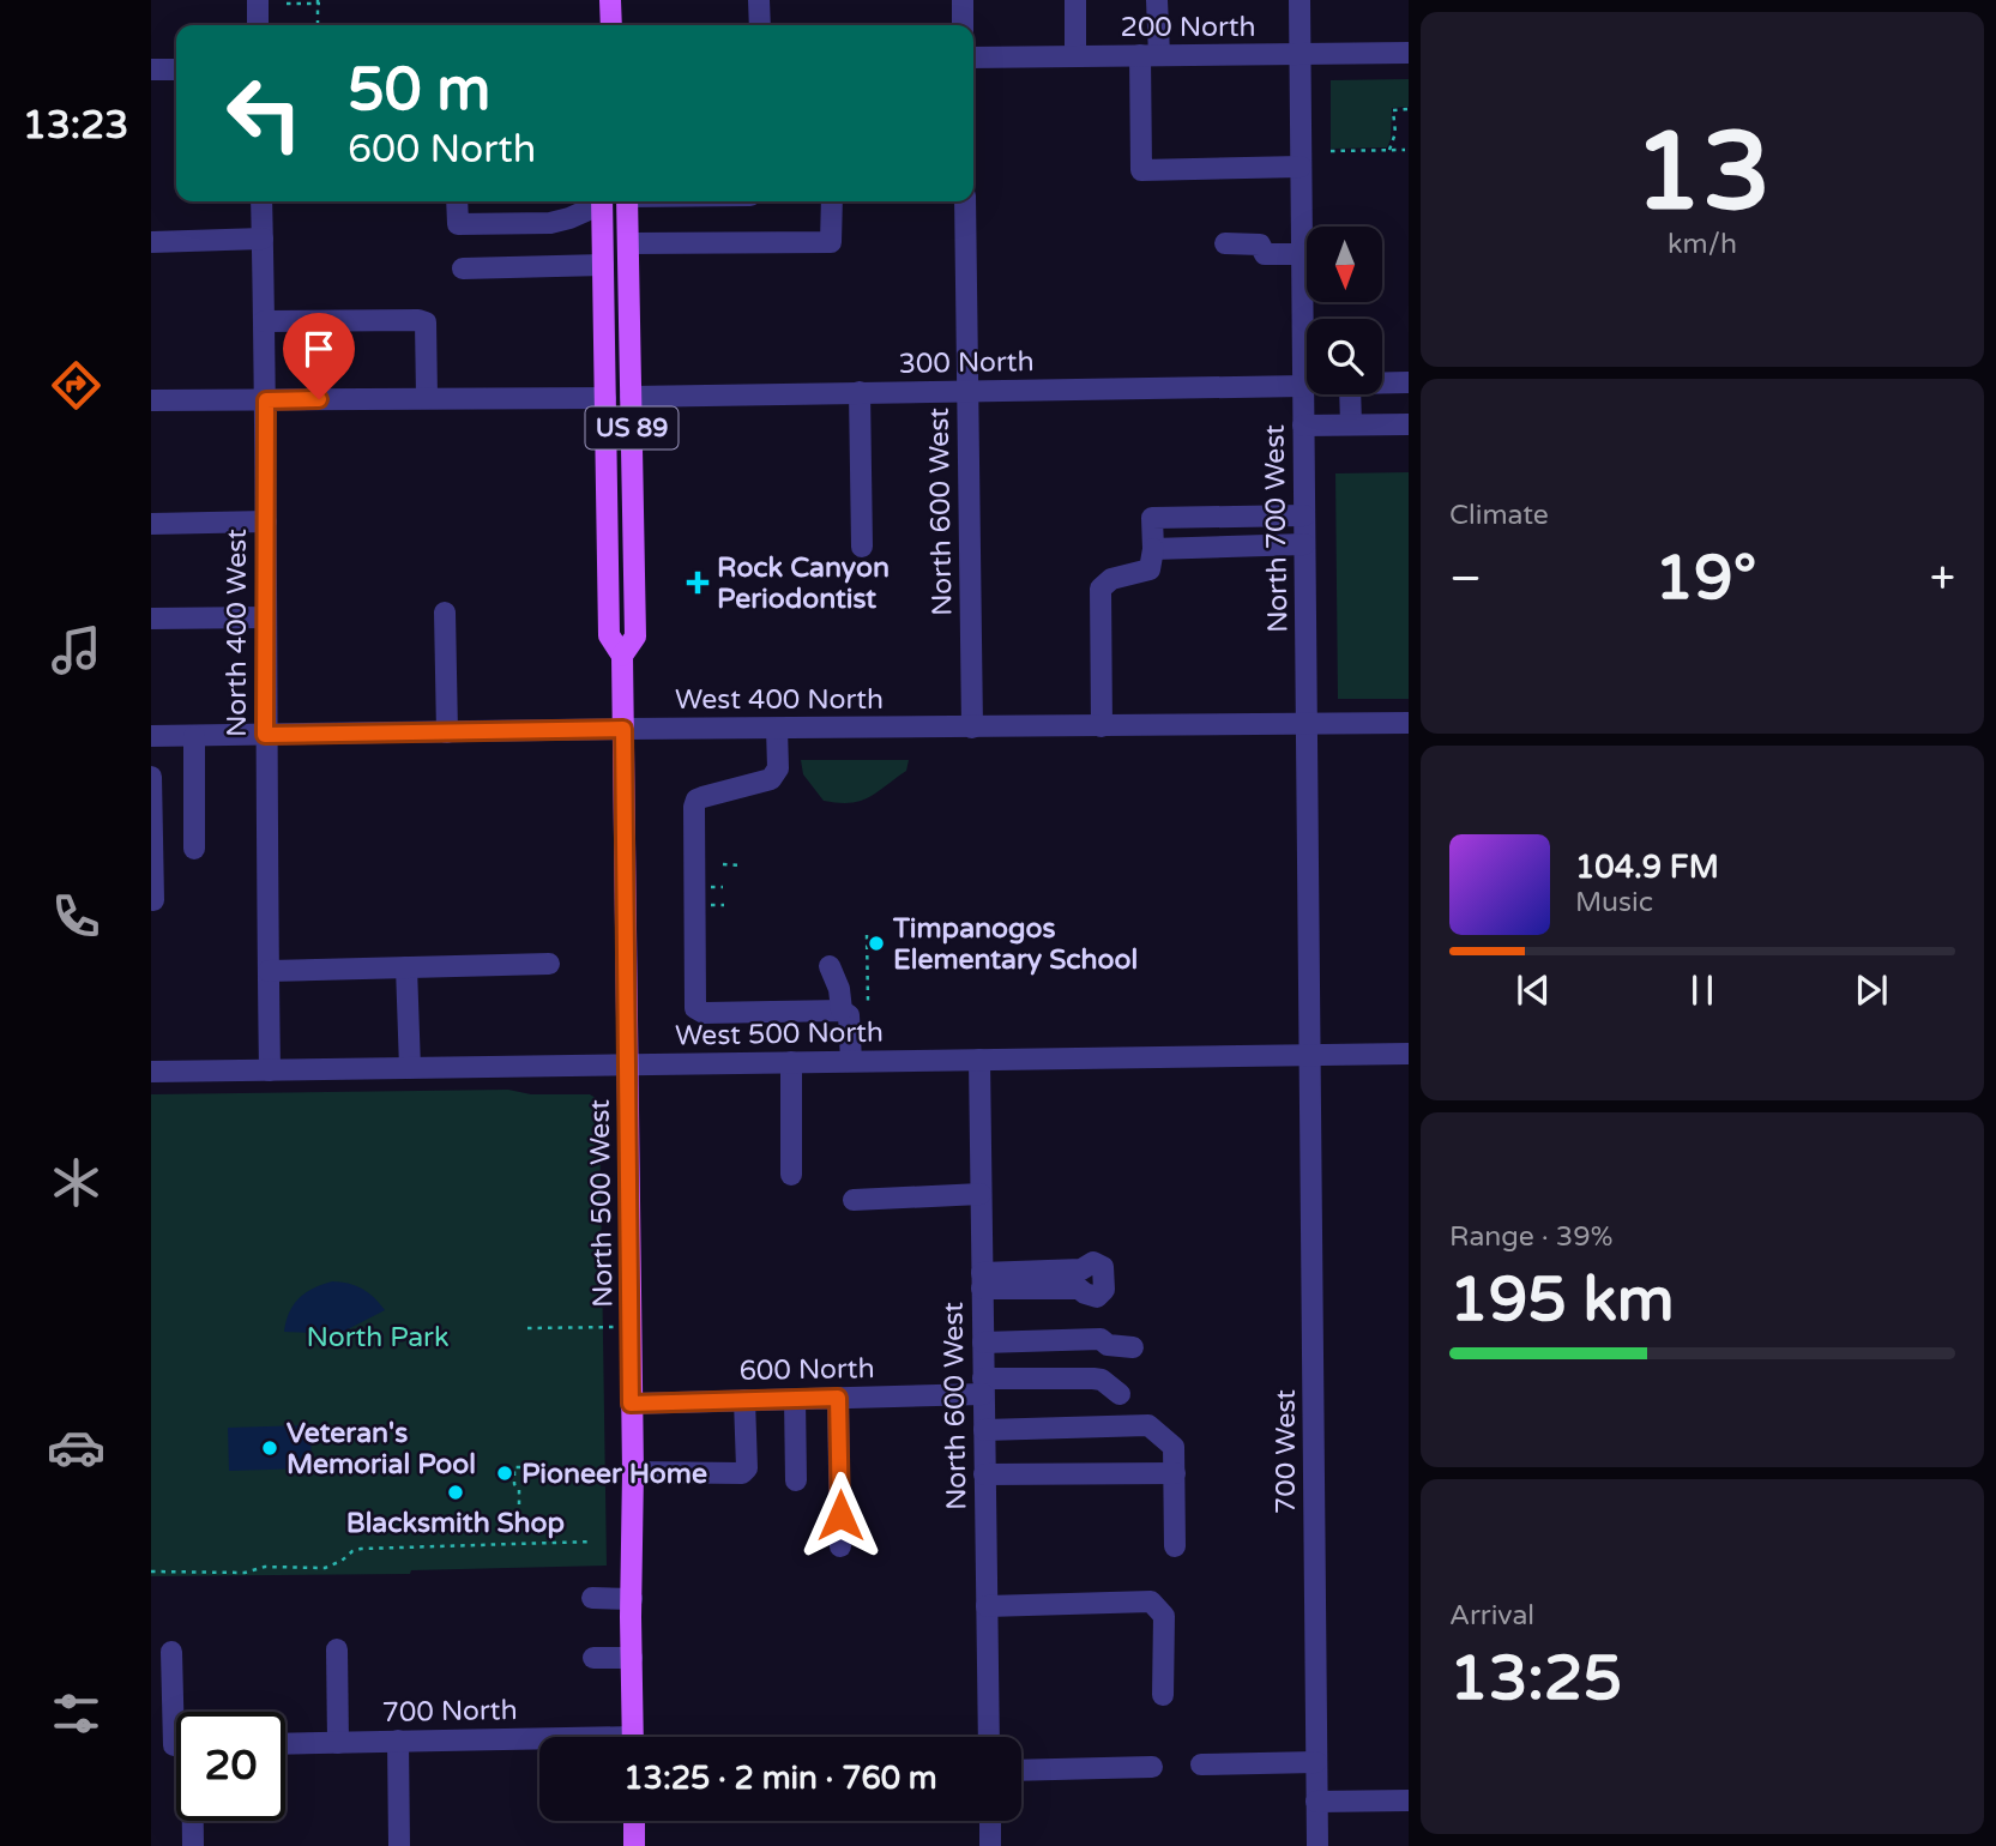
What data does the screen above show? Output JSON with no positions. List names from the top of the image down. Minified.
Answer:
{"streets":{"main road":["US 89","North 500 West"],"street":["200 North","300 North","North 600 West","North 700 West","North 400 West","West 400 North","West 500 North","600 North","700 West","700 North"]},"crossings":[["200 North","North 700 West"],["300 North","North 600 West"],["300 North","North 700 West"],["300 North","North 500 West"],["North 600 West","West 400 North"],["North 600 West","West 500 North"],["North 600 West","600 North"],["North 700 West","West 400 North"],["North 700 West","West 500 North"],["North 700 West","700 West"],["North 400 West","West 400 North"],["North 400 West","West 500 North"],["West 400 North","North 500 West"],["West 500 North","North 500 West"],["West 500 North","700 West"],["North 500 West","600 North"]],"parks":["North Park"],"places":{"health":["Rock Canyon Periodontist"],"other":["Timpanogos Elementary School","Veteran's Memorial Pool","Pioneer Home","Blacksmith Shop"]},"north":"bottom","page":{"tabs":"13:23","tile":[["13","km/h"],"Climate",["Range · 39%","195 km"],["Arrival","13:25"]],"turn":["50 m","600 North"],"heat":["−","19°","+"],"song":["104.9 FM","Music"],"limit":"20","trip":"13:25 · 2 min · 760 m"}}
